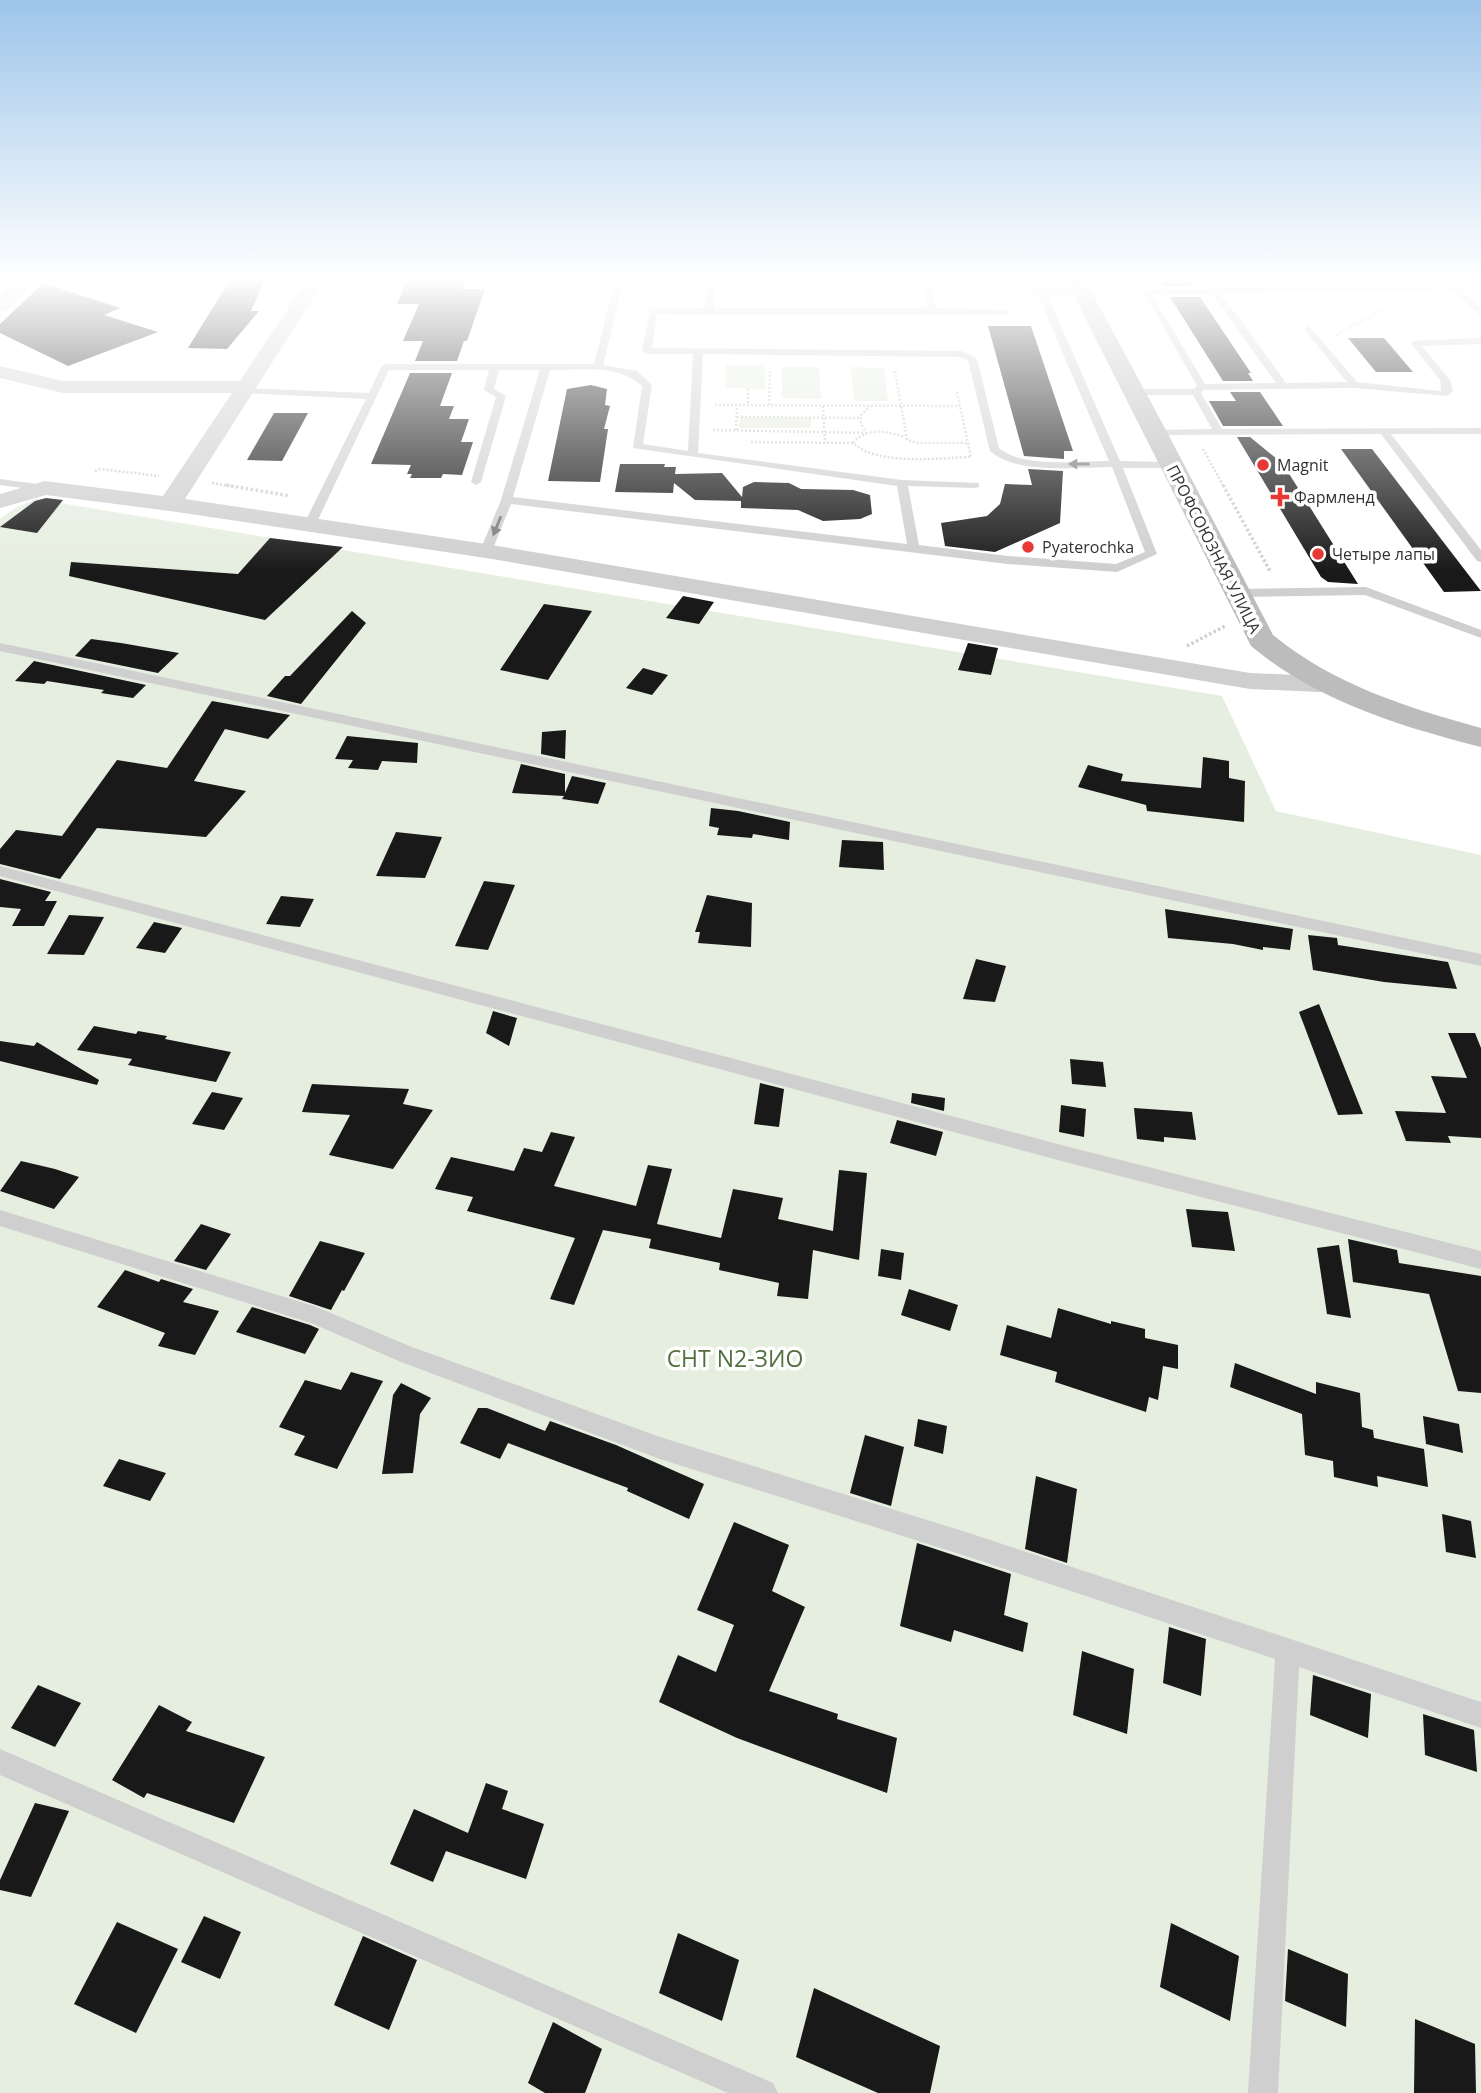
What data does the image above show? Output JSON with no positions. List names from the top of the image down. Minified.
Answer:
{"streets":{"main road":["ПРОФСОЮЗНАЯ УЛИЦА"]},"parks":["СНТ N2-ЗИО"],"places":{"other":["Magnit","Pyaterochka","Четыре лапы"],"health":["Фармленд"]}}
